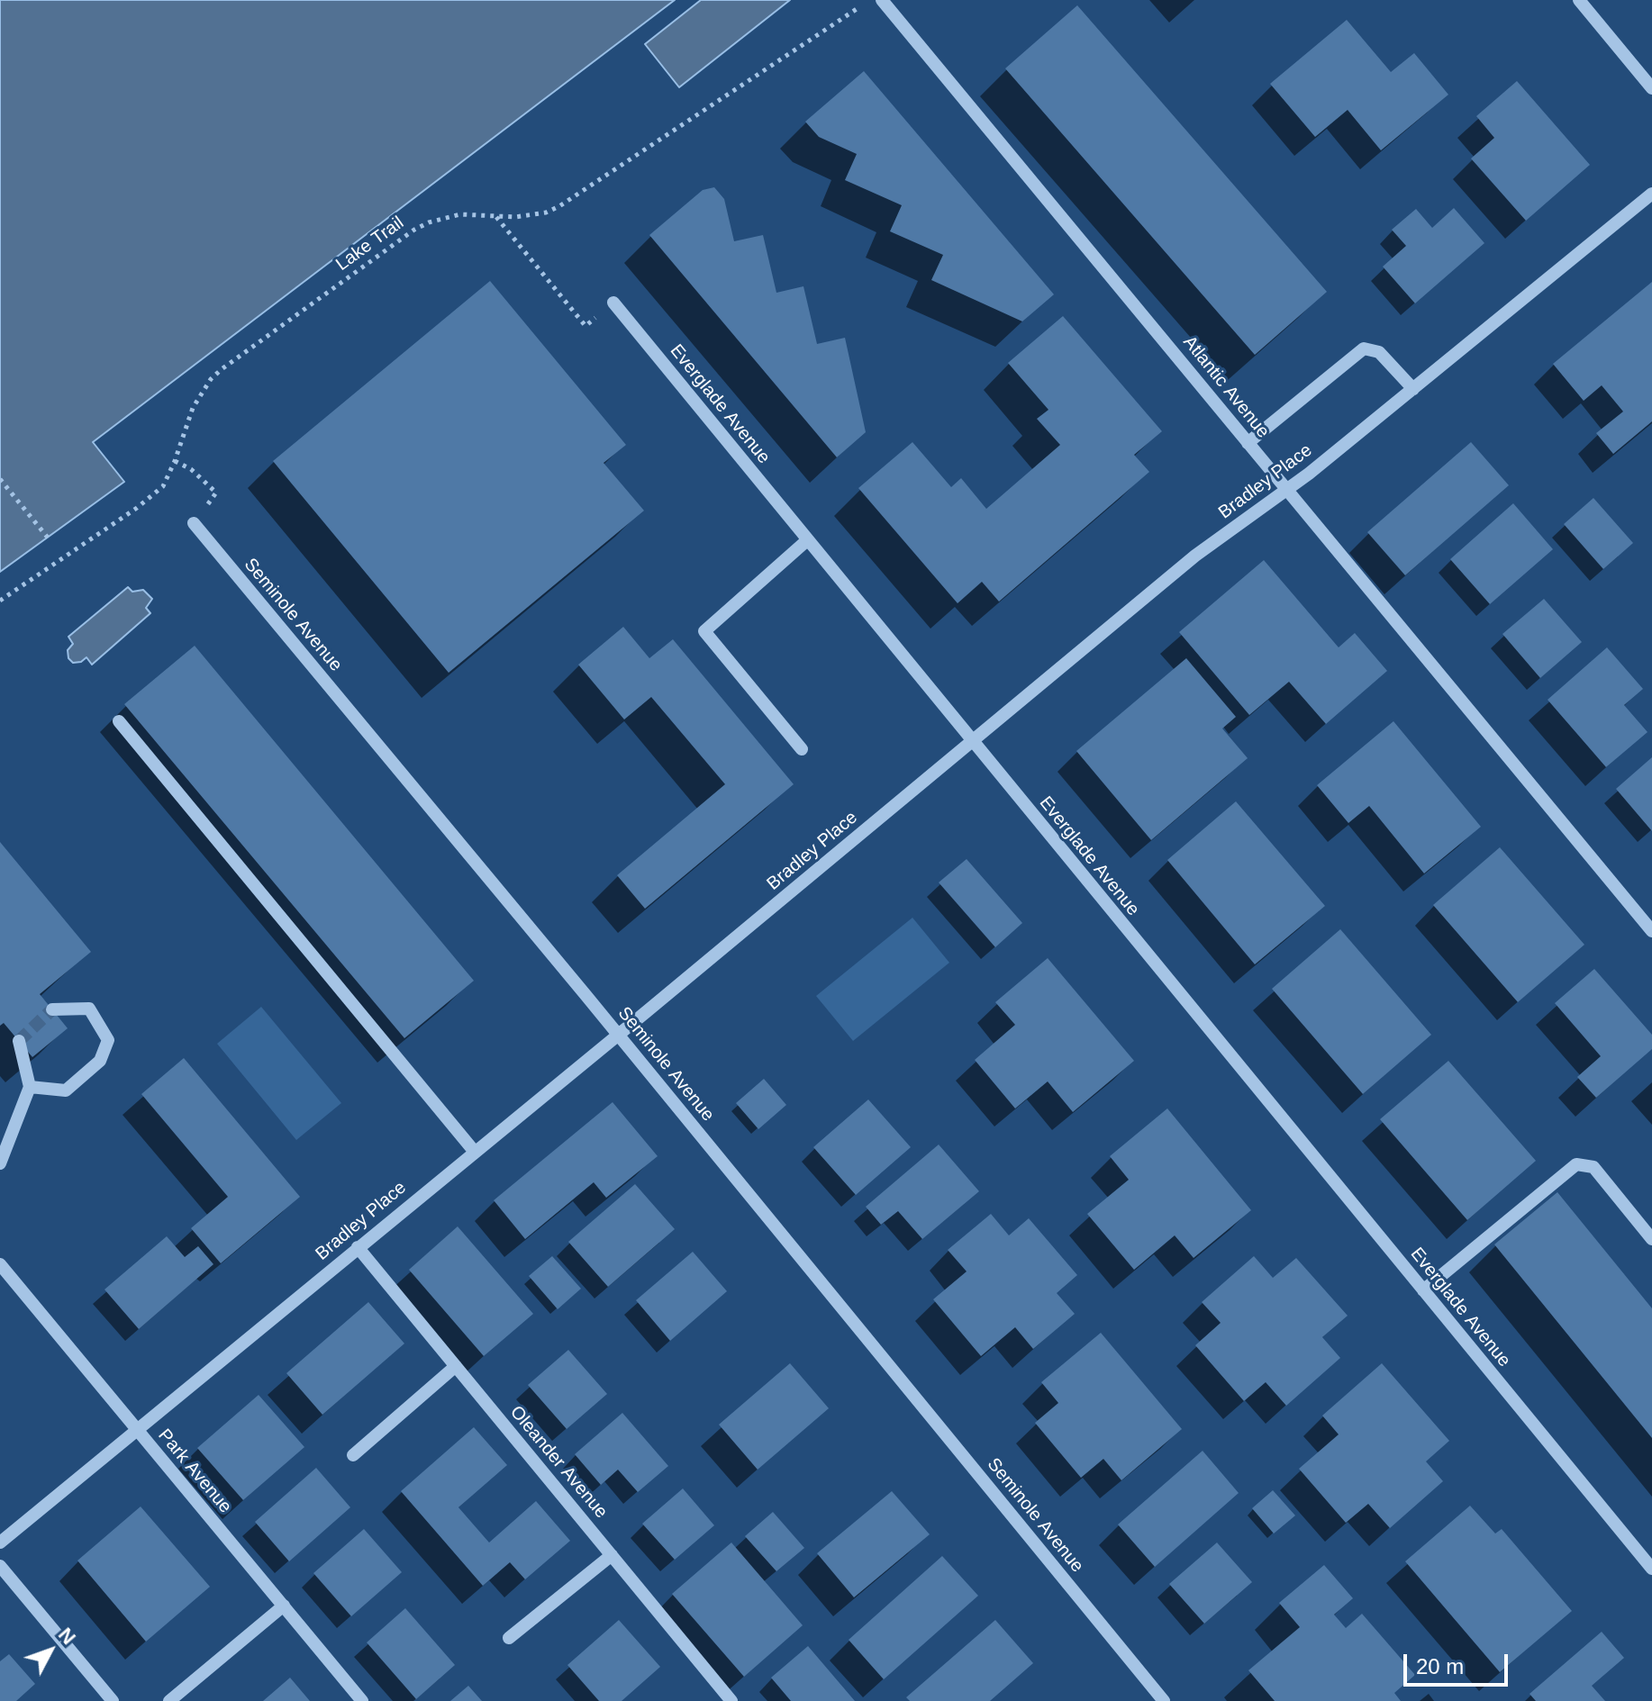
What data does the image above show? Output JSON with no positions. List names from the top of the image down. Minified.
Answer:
{"streets":{"street":["Atlantic Avenue","Everglade Avenue","Bradley Place","Seminole Avenue","Oleander Avenue","Park Avenue"],"path":["Lake Trail"]},"crossings":[["Atlantic Avenue","Bradley Place"],["Everglade Avenue","Bradley Place"],["Bradley Place","Seminole Avenue"],["Bradley Place","Oleander Avenue"],["Bradley Place","Park Avenue"]],"scale_bar":"20 m","north":"top right"}
